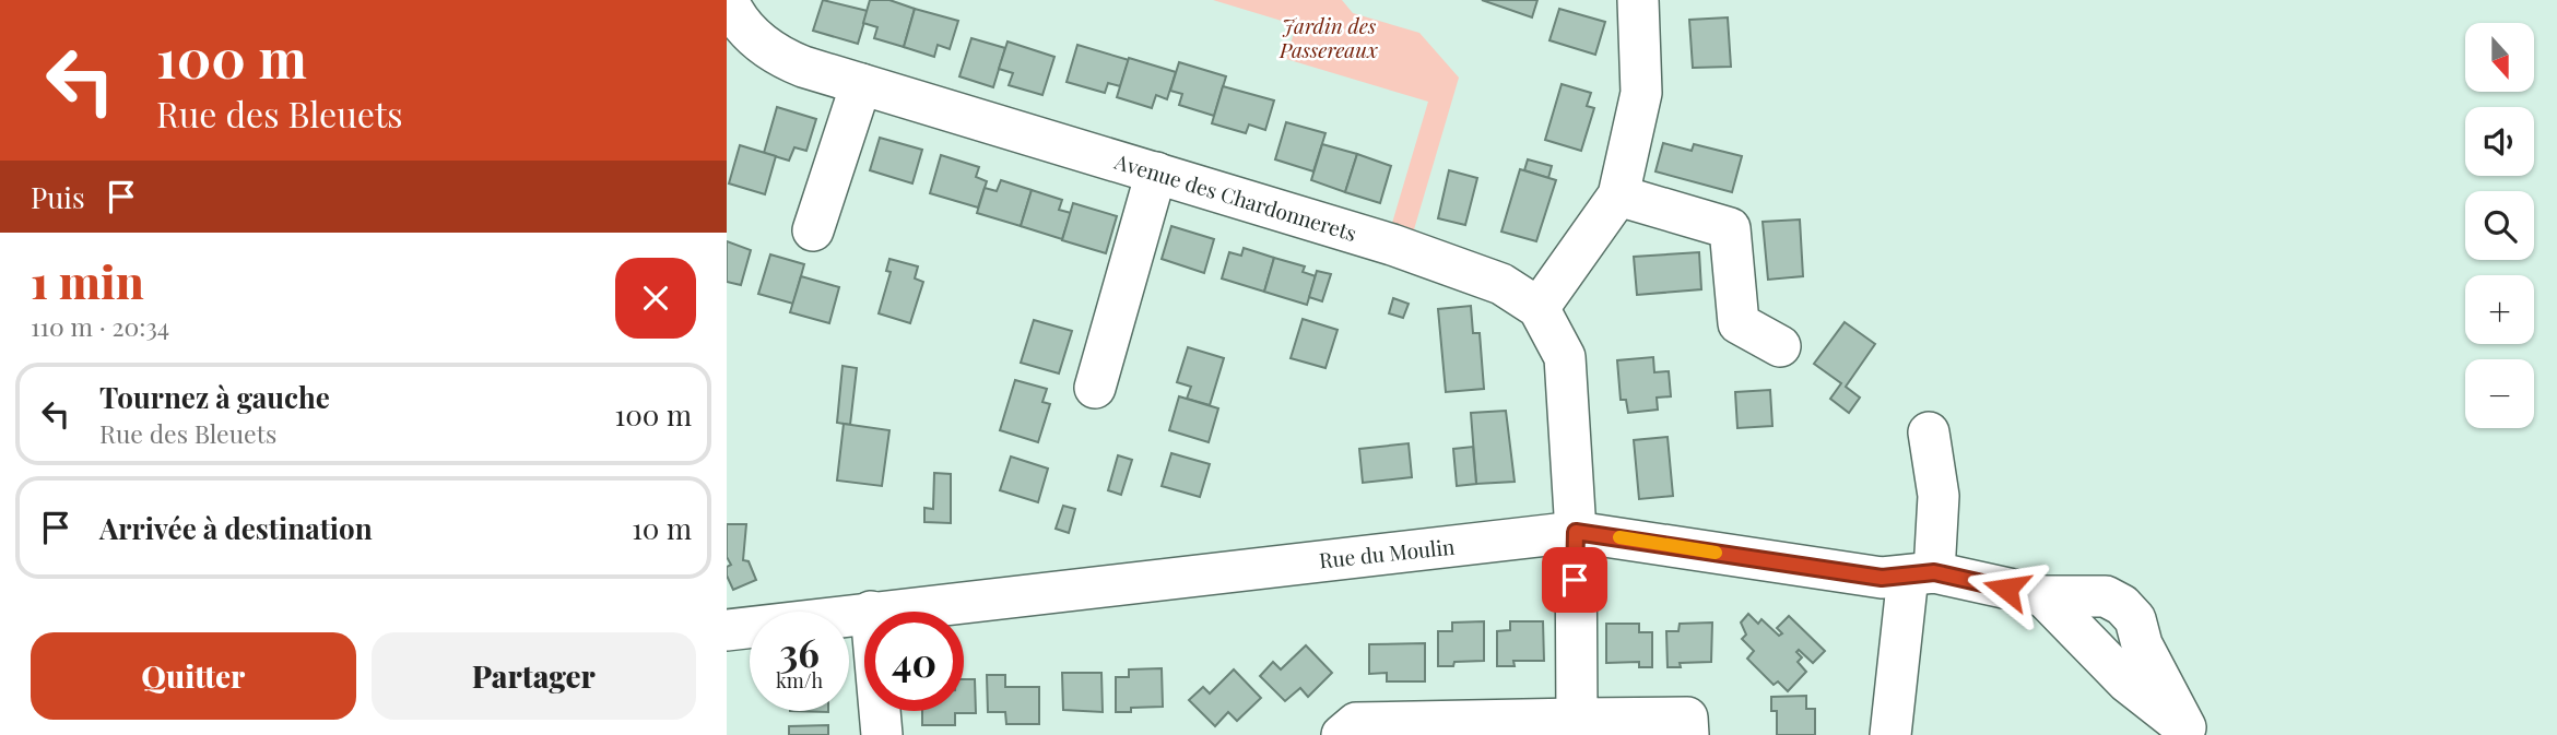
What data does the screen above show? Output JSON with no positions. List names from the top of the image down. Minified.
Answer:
{"streets":{"street":["Avenue des Chardonnerets","Rue du Moulin"]},"crossings":[["Avenue des Chardonnerets","Rue du Moulin"]],"parks":["Jardin des Passereaux"],"north":"bottom","page":{"turn":["100 m","Rue des Bleuets"],"map_buttons":["+","−"],"then":"Puis","heading":["1 min","110 m · 20:34"],"list":[{"name":"Tournez à gauche","note":"Rue des Bleuets","value":"100 m"},{"name":"Arrivée à destination","value":"10 m"}],"speed":"36 km/h","limit":"40","buttons":["Quitter","Partager"]}}
